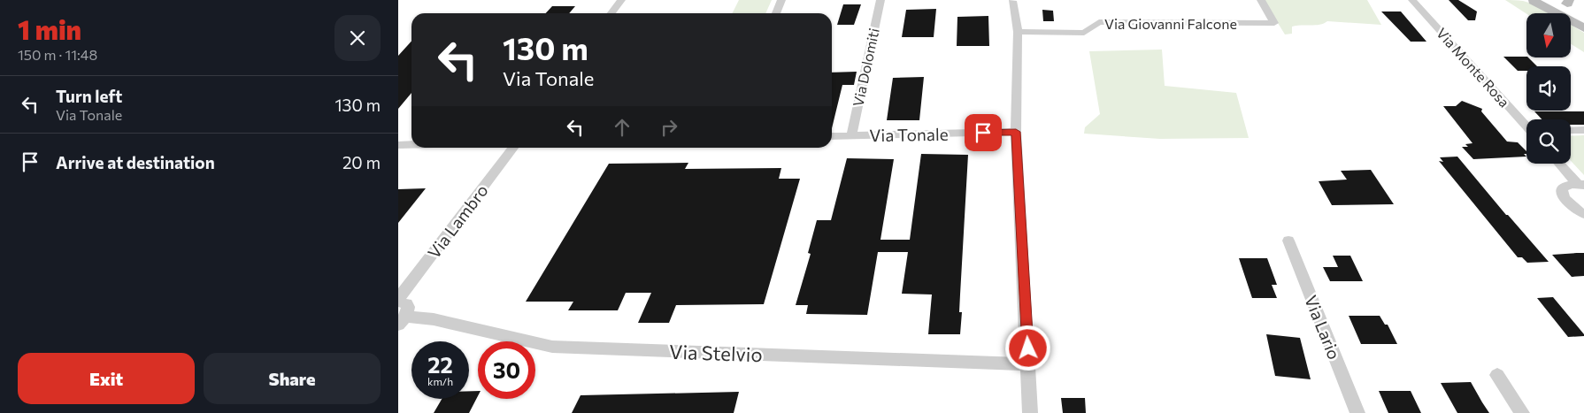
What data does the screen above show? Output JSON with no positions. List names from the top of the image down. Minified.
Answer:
{"streets":{"street":["Via Giovanni Falcone","Via Dolomiti","Via Monte Rosa","Via Tonale","Via Lambro","Via Lario","Via Stelvio"]},"crossings":[["Via Dolomiti","Via Tonale"]],"north":"bottom","page":{"heading":["1 min","150 m · 11:48"],"turn":["130 m","Via Tonale"],"list":[{"name":"Turn left","note":"Via Tonale","value":"130 m"},{"name":"Arrive at destination","value":"20 m"}],"speed":"22 km/h","limit":"30","buttons":["Exit","Share"]}}
